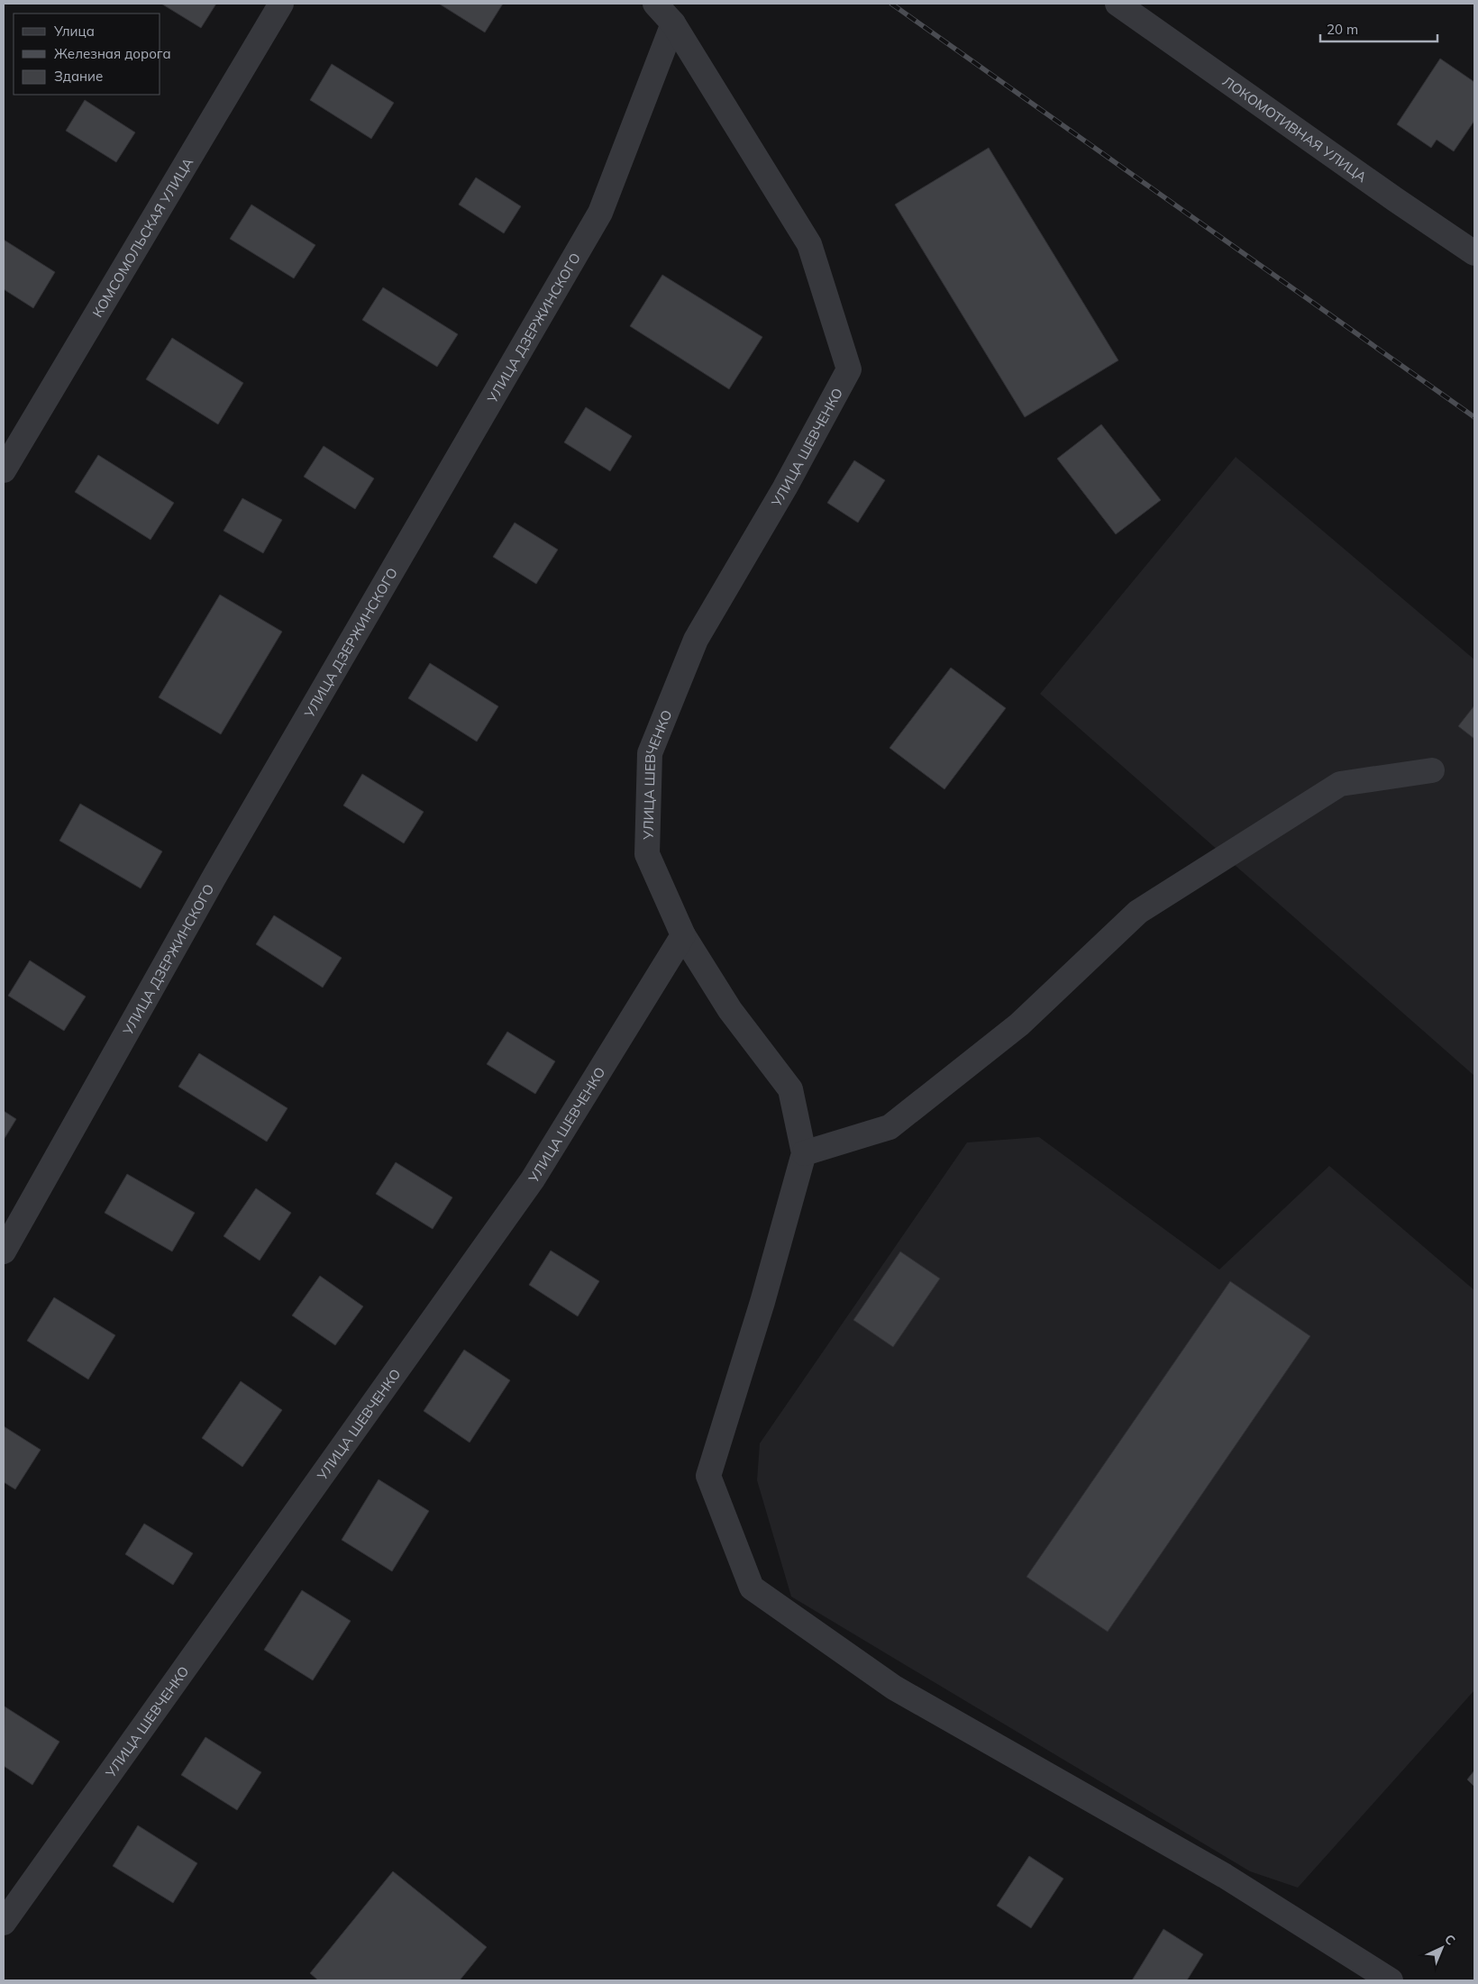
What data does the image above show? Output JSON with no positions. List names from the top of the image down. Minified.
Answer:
{"streets":{"street":["ЛОКОМОТИВНАЯ УЛИЦА","КОМСОМОЛЬСКАЯ УЛИЦА","УЛИЦА ДЗЕРЖИНСКОГО","УЛИЦА ШЕВЧЕНКО"]},"crossings":[["УЛИЦА ДЗЕРЖИНСКОГО","УЛИЦА ШЕВЧЕНКО"]],"legend":["Улица","Железная дорога","Здание"],"scale_bar":"20 m","north":"top right"}
